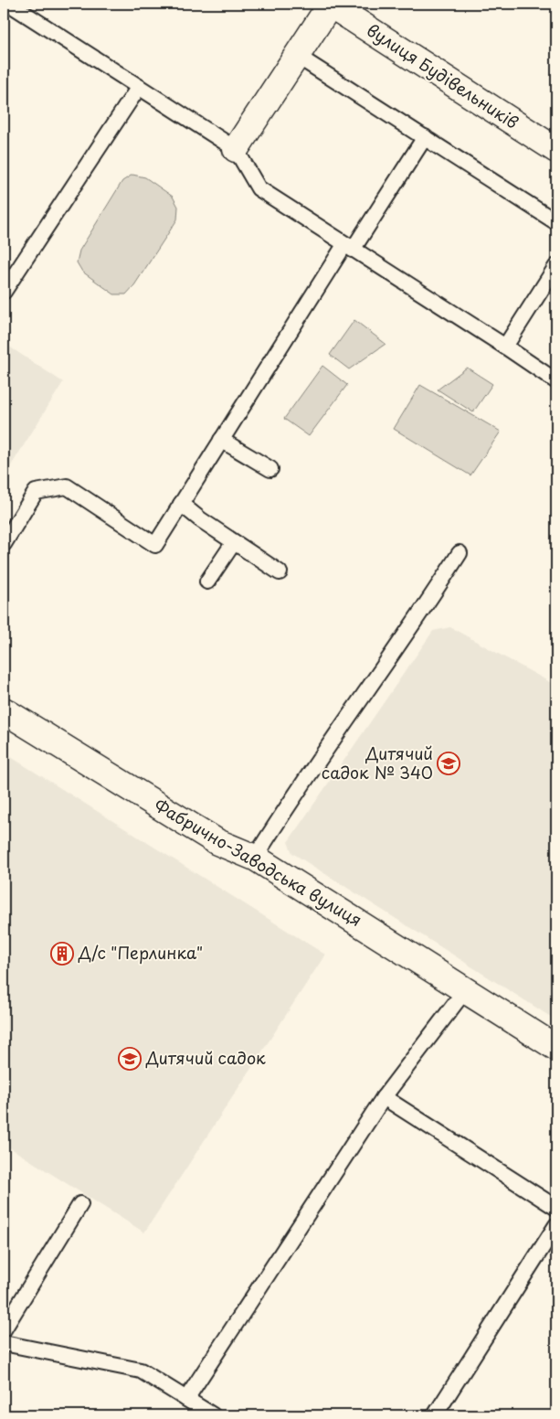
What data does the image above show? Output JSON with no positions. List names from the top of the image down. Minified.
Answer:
{"streets":{"street":["вулиця Будівельників","Фабрично-Заводська вулиця"]},"places":{"school or university":["Дитячий садок № 340","Дитячий садок"],"building":["Д/с \"Перлинка\""]}}
